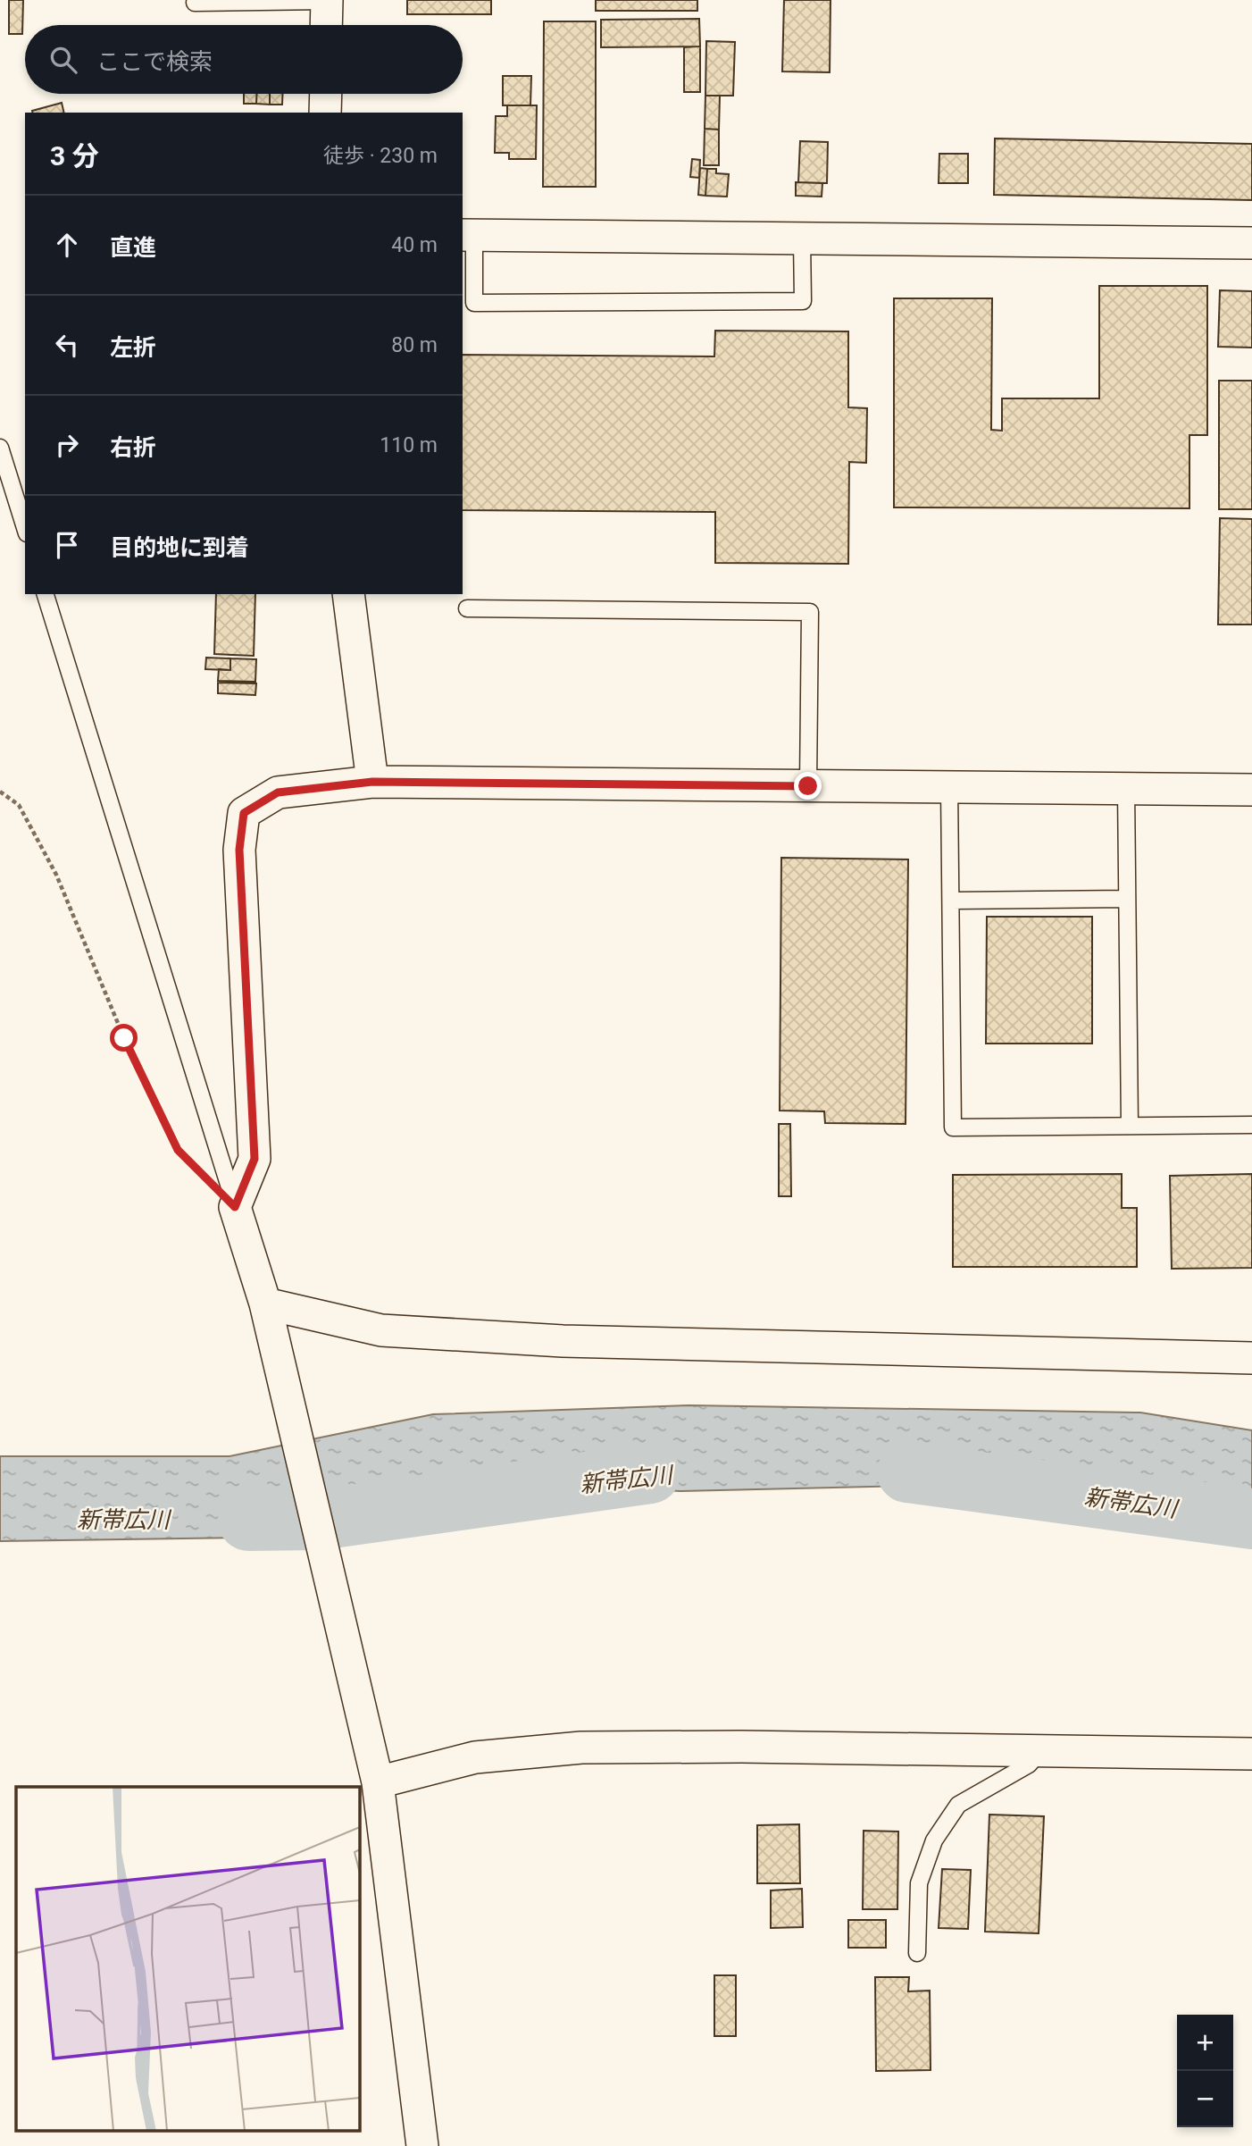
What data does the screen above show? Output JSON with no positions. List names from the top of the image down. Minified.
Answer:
{"water":["新帯広川"],"page":{"search":"ここで検索","heading":["3 分","徒歩 · 230 m"],"list":[["直進","40 m"],["左折","80 m"],["右折","110 m"],"目的地に到着"],"map_buttons":["+","−"]}}
